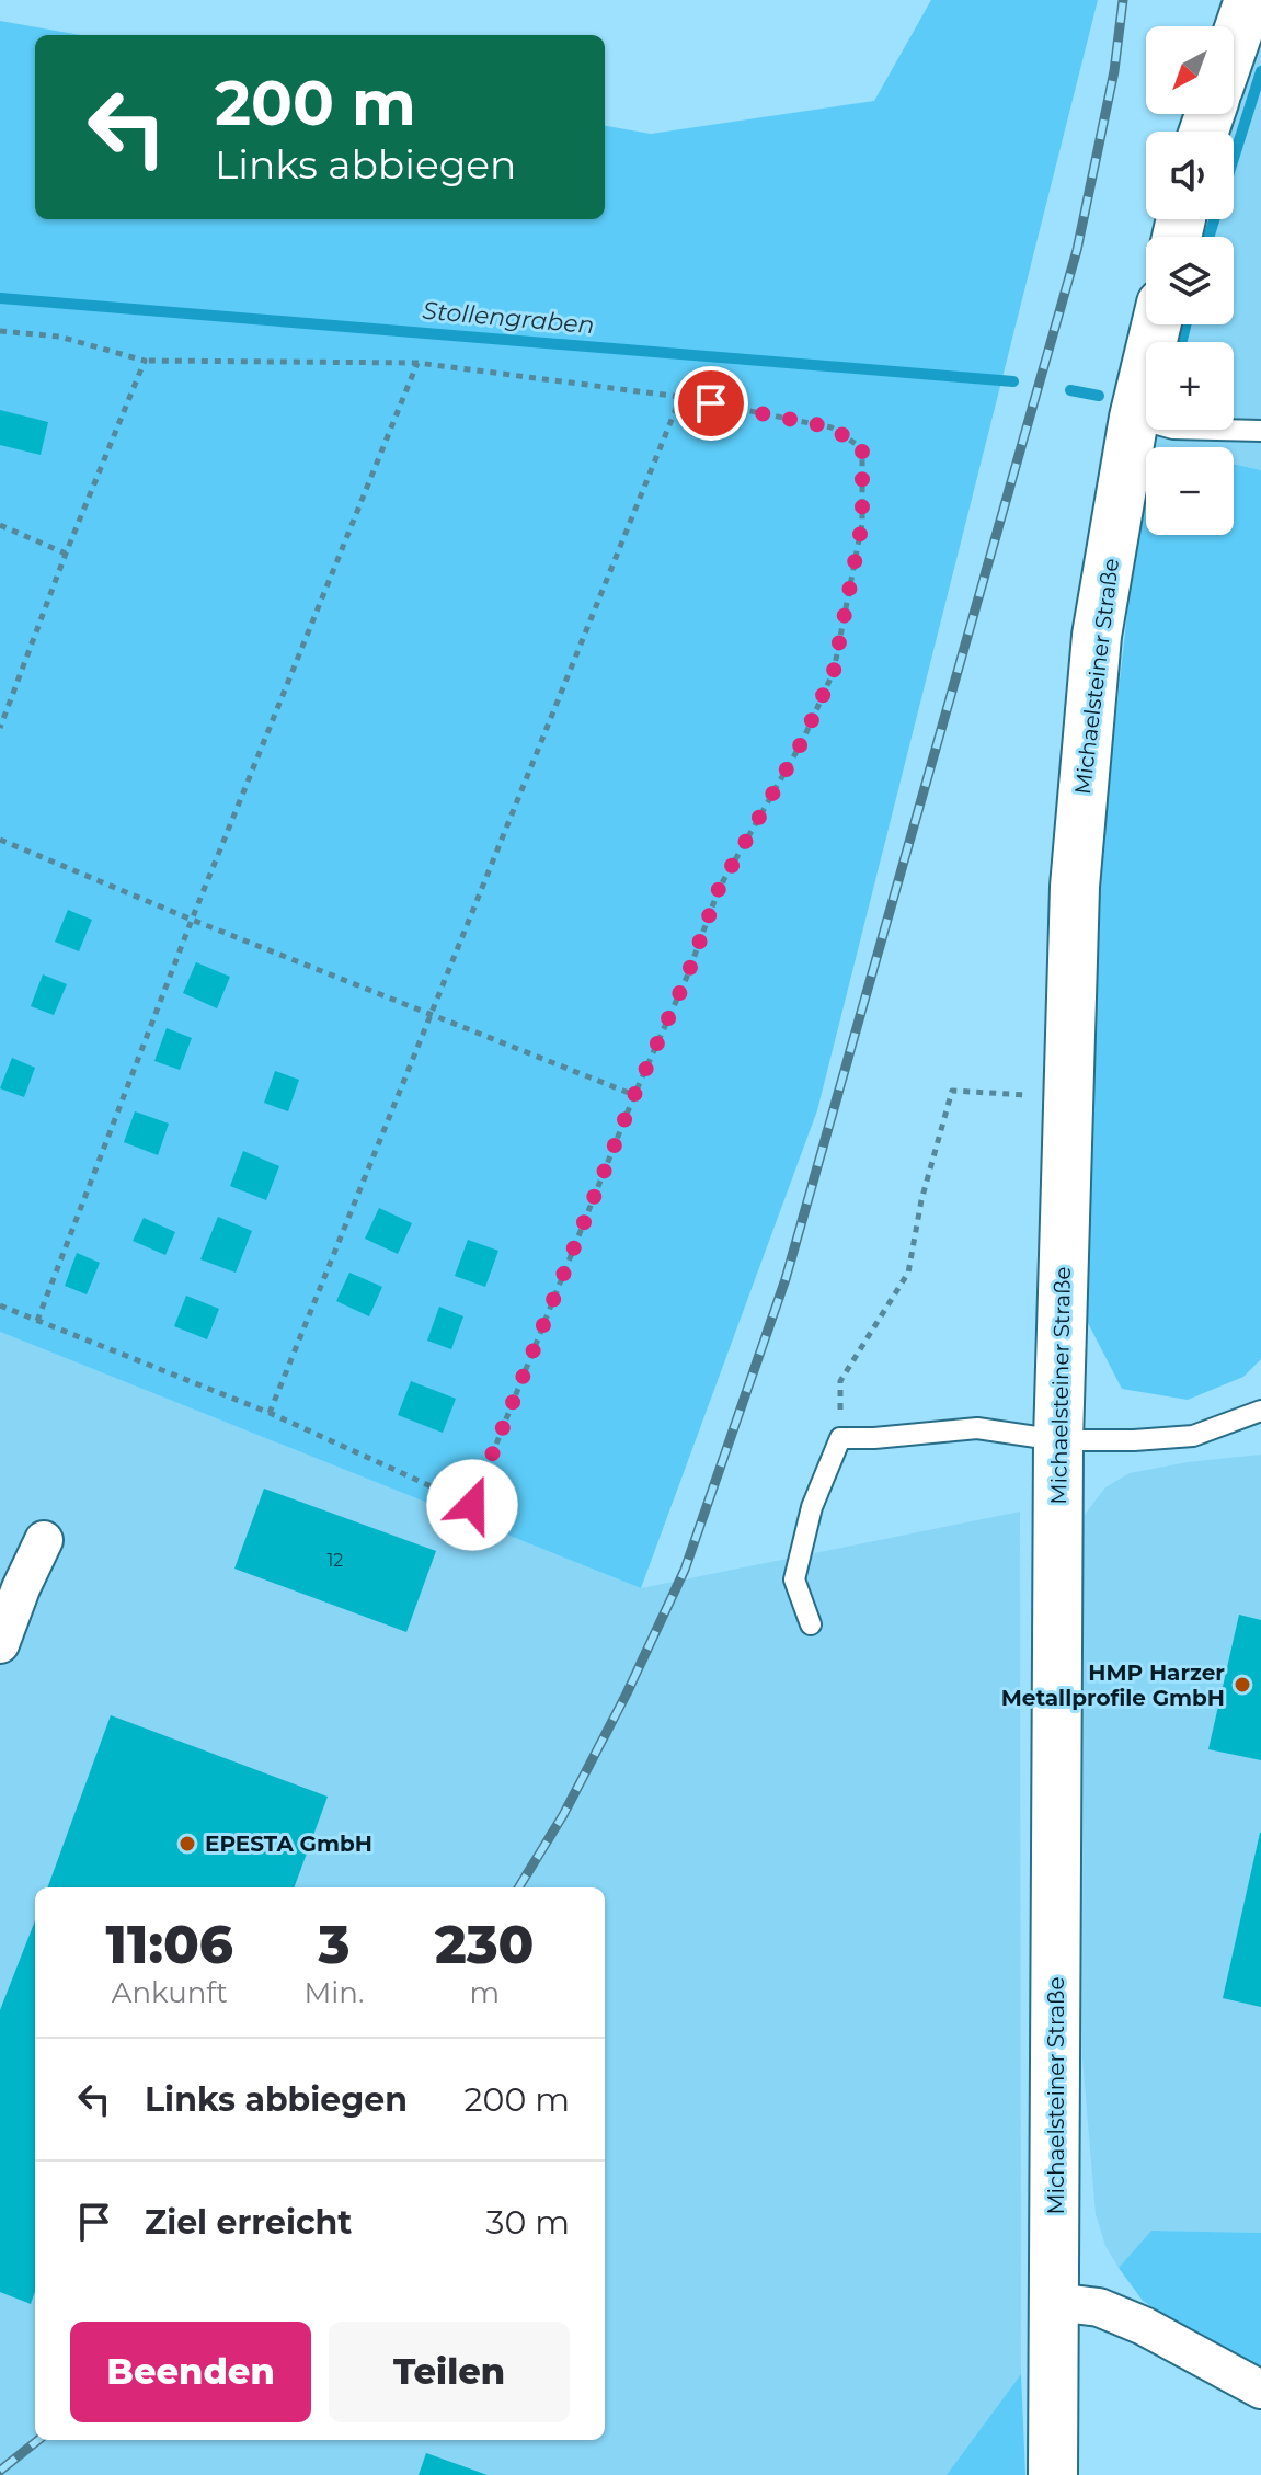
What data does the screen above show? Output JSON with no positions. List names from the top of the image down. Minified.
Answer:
{"streets":{"street":["Michaelsteiner Straße"]},"water":["Stollengraben"],"places":["HMP Harzer Metallprofile GmbH","EPESTA GmbH"],"house_numbers":["12"],"north":"bottom left","page":{"map_buttons":["+","−"],"turn":["200 m","Links abbiegen"],"eta":["11:06","Ankunft","3","Min.","230","m"],"list":[{"name":"Links abbiegen","value":"200 m"},{"name":"Ziel erreicht","value":"30 m"}],"buttons":["Beenden","Teilen"]}}
